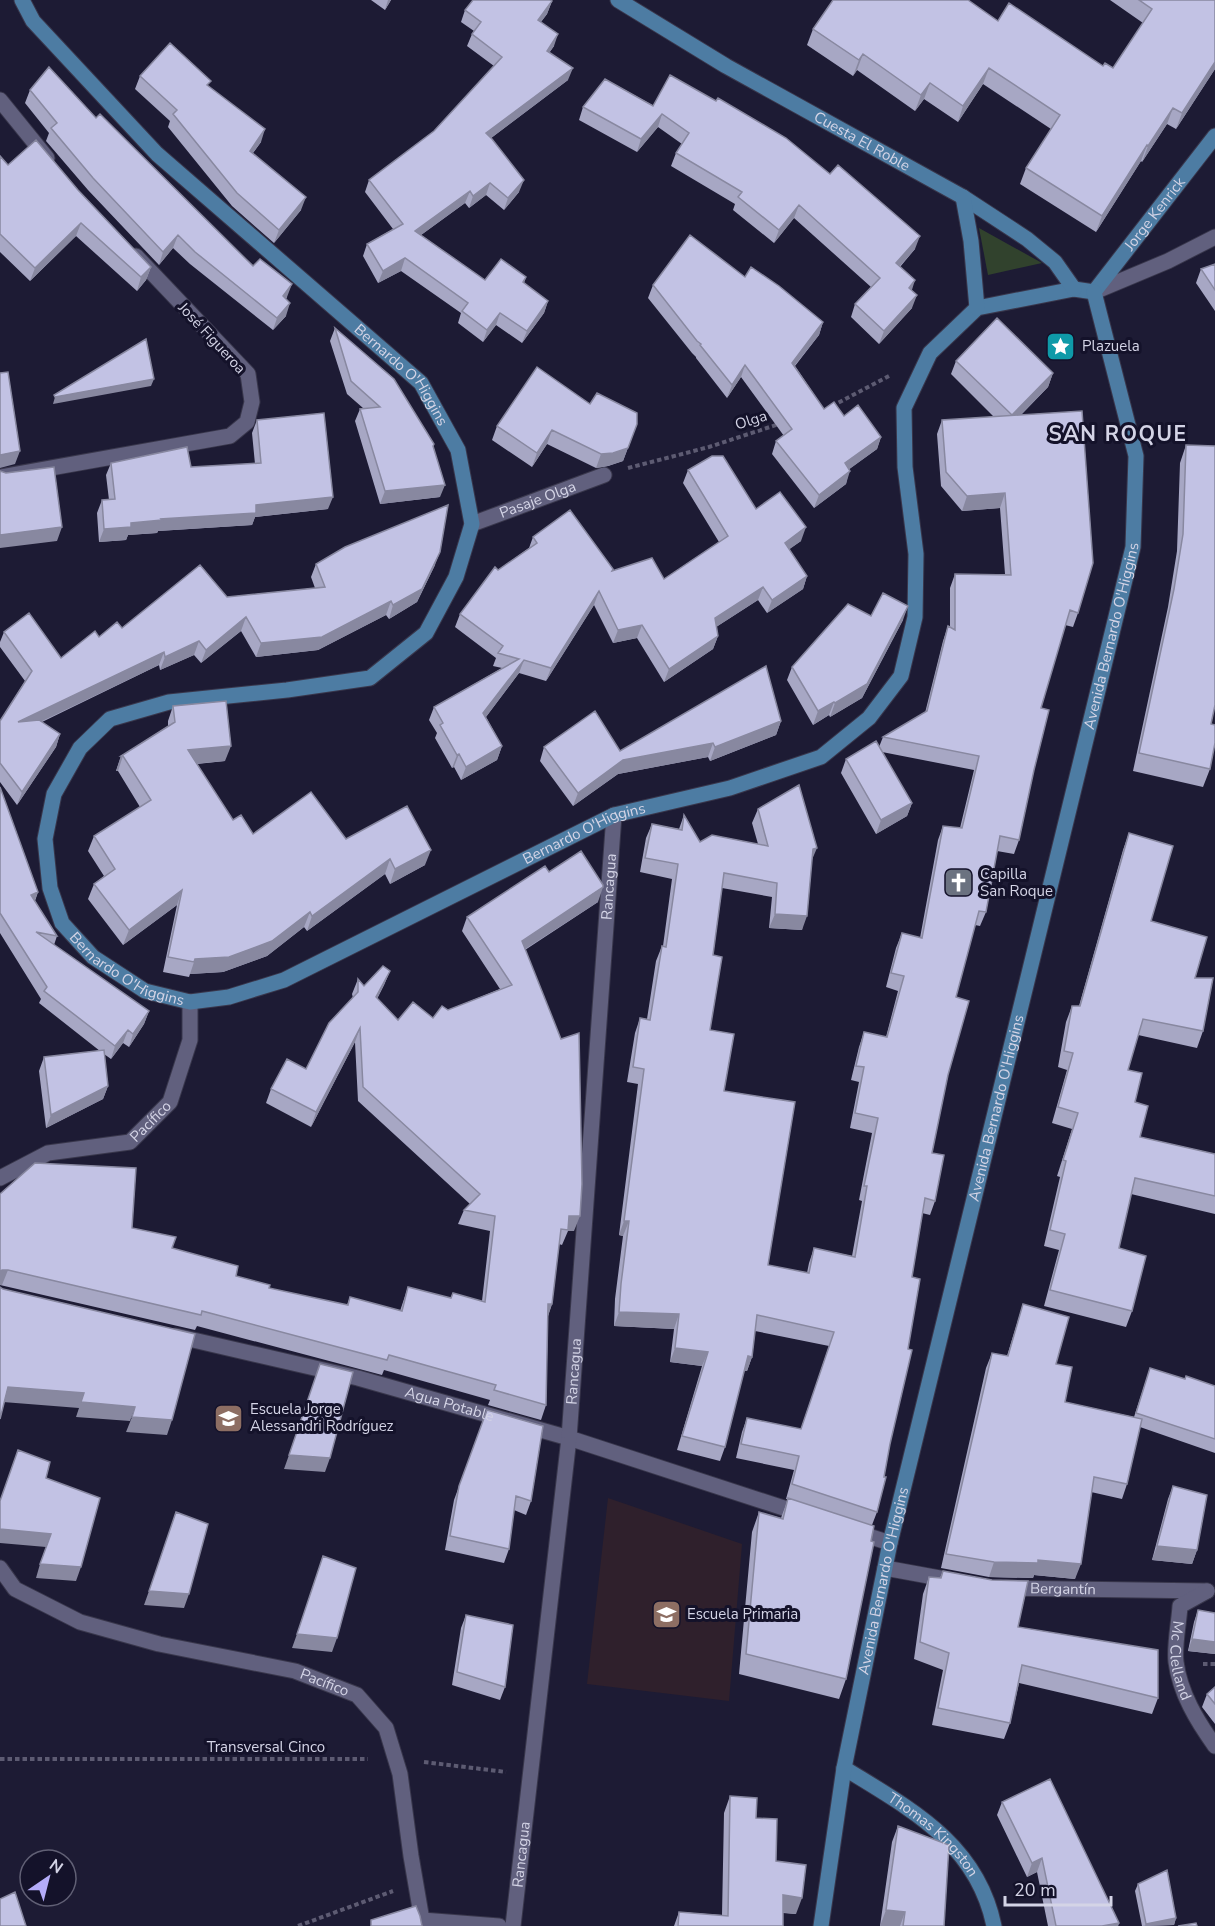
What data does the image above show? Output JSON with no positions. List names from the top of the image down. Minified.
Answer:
{"streets":{"main road":["Cuesta El Roble","Jorge Kenrick","Bernardo O'Higgins","Avenida Bernardo O'Higgins","Thomas Kingston"],"street":["José Figueroa","Pasaje Olga","Rancagua","Pacífico","Agua Potable","Bergantín","Mc Clelland"],"path":["Olga","Transversal Cinco"]},"crossings":[["Jorge Kenrick","Avenida Bernardo O'Higgins"],["Bernardo O'Higgins","Pasaje Olga"],["Bernardo O'Higgins","Rancagua"],["Bernardo O'Higgins","Pacífico"],["Olga","Pasaje Olga"],["Avenida Bernardo O'Higgins","Thomas Kingston"],["Rancagua","Agua Potable"],["Rancagua","Transversal Cinco"],["Pacífico","Transversal Cinco"],["Bergantín","Mc Clelland"]],"districts":["SAN ROQUE"],"places":{"place":["Plazuela"],"church":["Capilla San Roque"],"school or university":["Escuela Jorge Alessandri Rodríguez","Escuela Primaria"]},"scale_bar":"20 m","north":"top right"}
